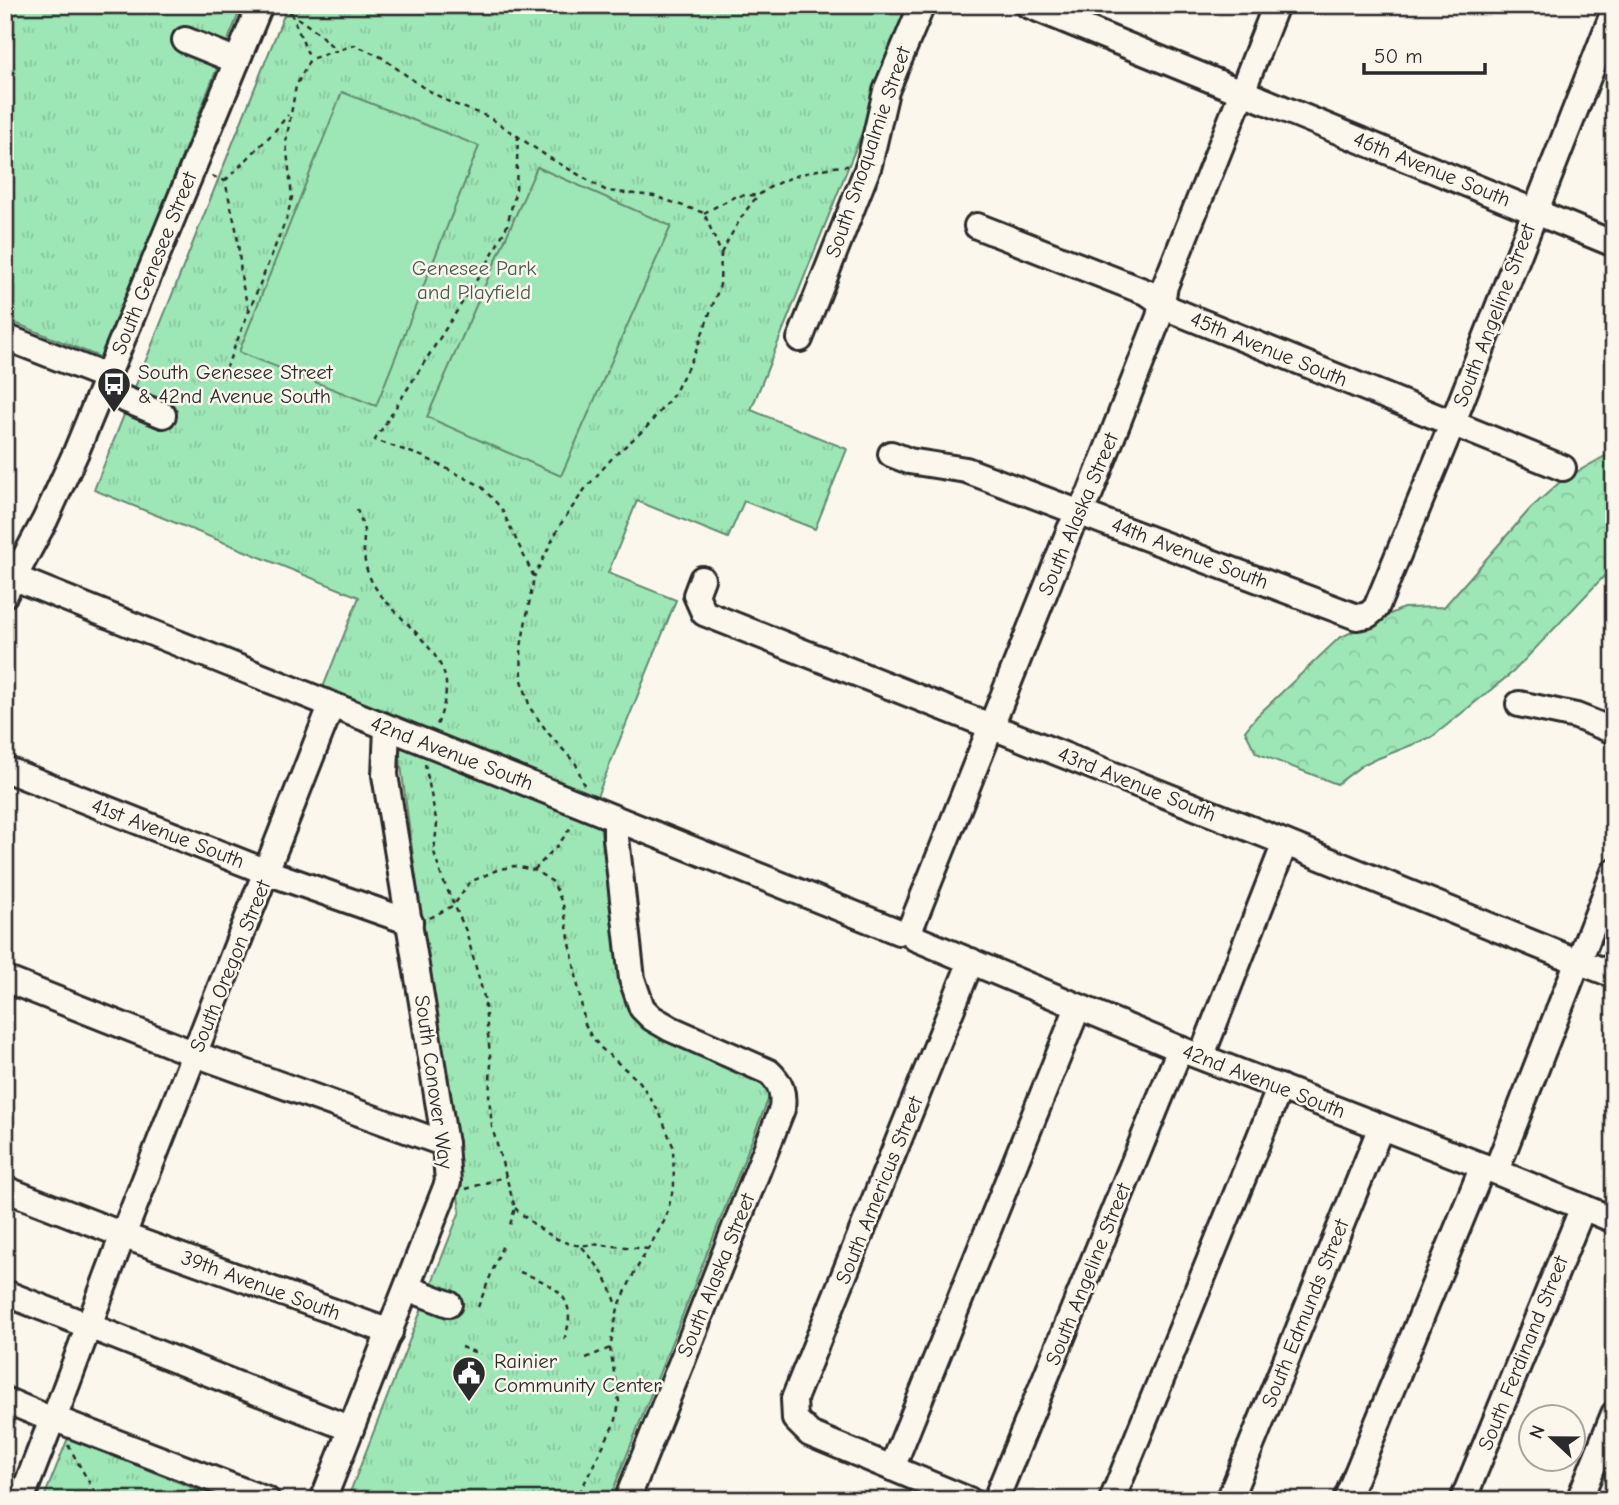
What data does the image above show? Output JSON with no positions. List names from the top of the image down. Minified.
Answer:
{"streets":{"street":["South Snoqualmie Street","46th Avenue South","South Genesee Street","South Angeline Street","45th Avenue South","South Alaska Street","44th Avenue South","42nd Avenue South","43rd Avenue South","41st Avenue South","South Oregon Street","South Conover Way","South Americus Street","39th Avenue South","South Edmunds Street","South Ferdinand Street"]},"crossings":[["46th Avenue South","South Angeline Street"],["46th Avenue South","South Alaska Street"],["South Genesee Street","42nd Avenue South"],["South Angeline Street","45th Avenue South"],["South Angeline Street","44th Avenue South"],["South Angeline Street","42nd Avenue South"],["South Angeline Street","43rd Avenue South"],["45th Avenue South","South Alaska Street"],["South Alaska Street","44th Avenue South"],["South Alaska Street","42nd Avenue South"],["South Alaska Street","43rd Avenue South"],["42nd Avenue South","South Oregon Street"],["42nd Avenue South","South Conover Way"],["42nd Avenue South","South Americus Street"],["42nd Avenue South","South Edmunds Street"],["42nd Avenue South","South Ferdinand Street"],["41st Avenue South","South Oregon Street"],["41st Avenue South","South Conover Way"],["South Oregon Street","39th Avenue South"],["South Conover Way","39th Avenue South"]],"parks":["Genesee Park and Playfield"],"places":{"bus stop":["South Genesee Street & 42nd Avenue South"],"public building":["Rainier Community Center"]},"scale_bar":"50 m","north":"left"}
